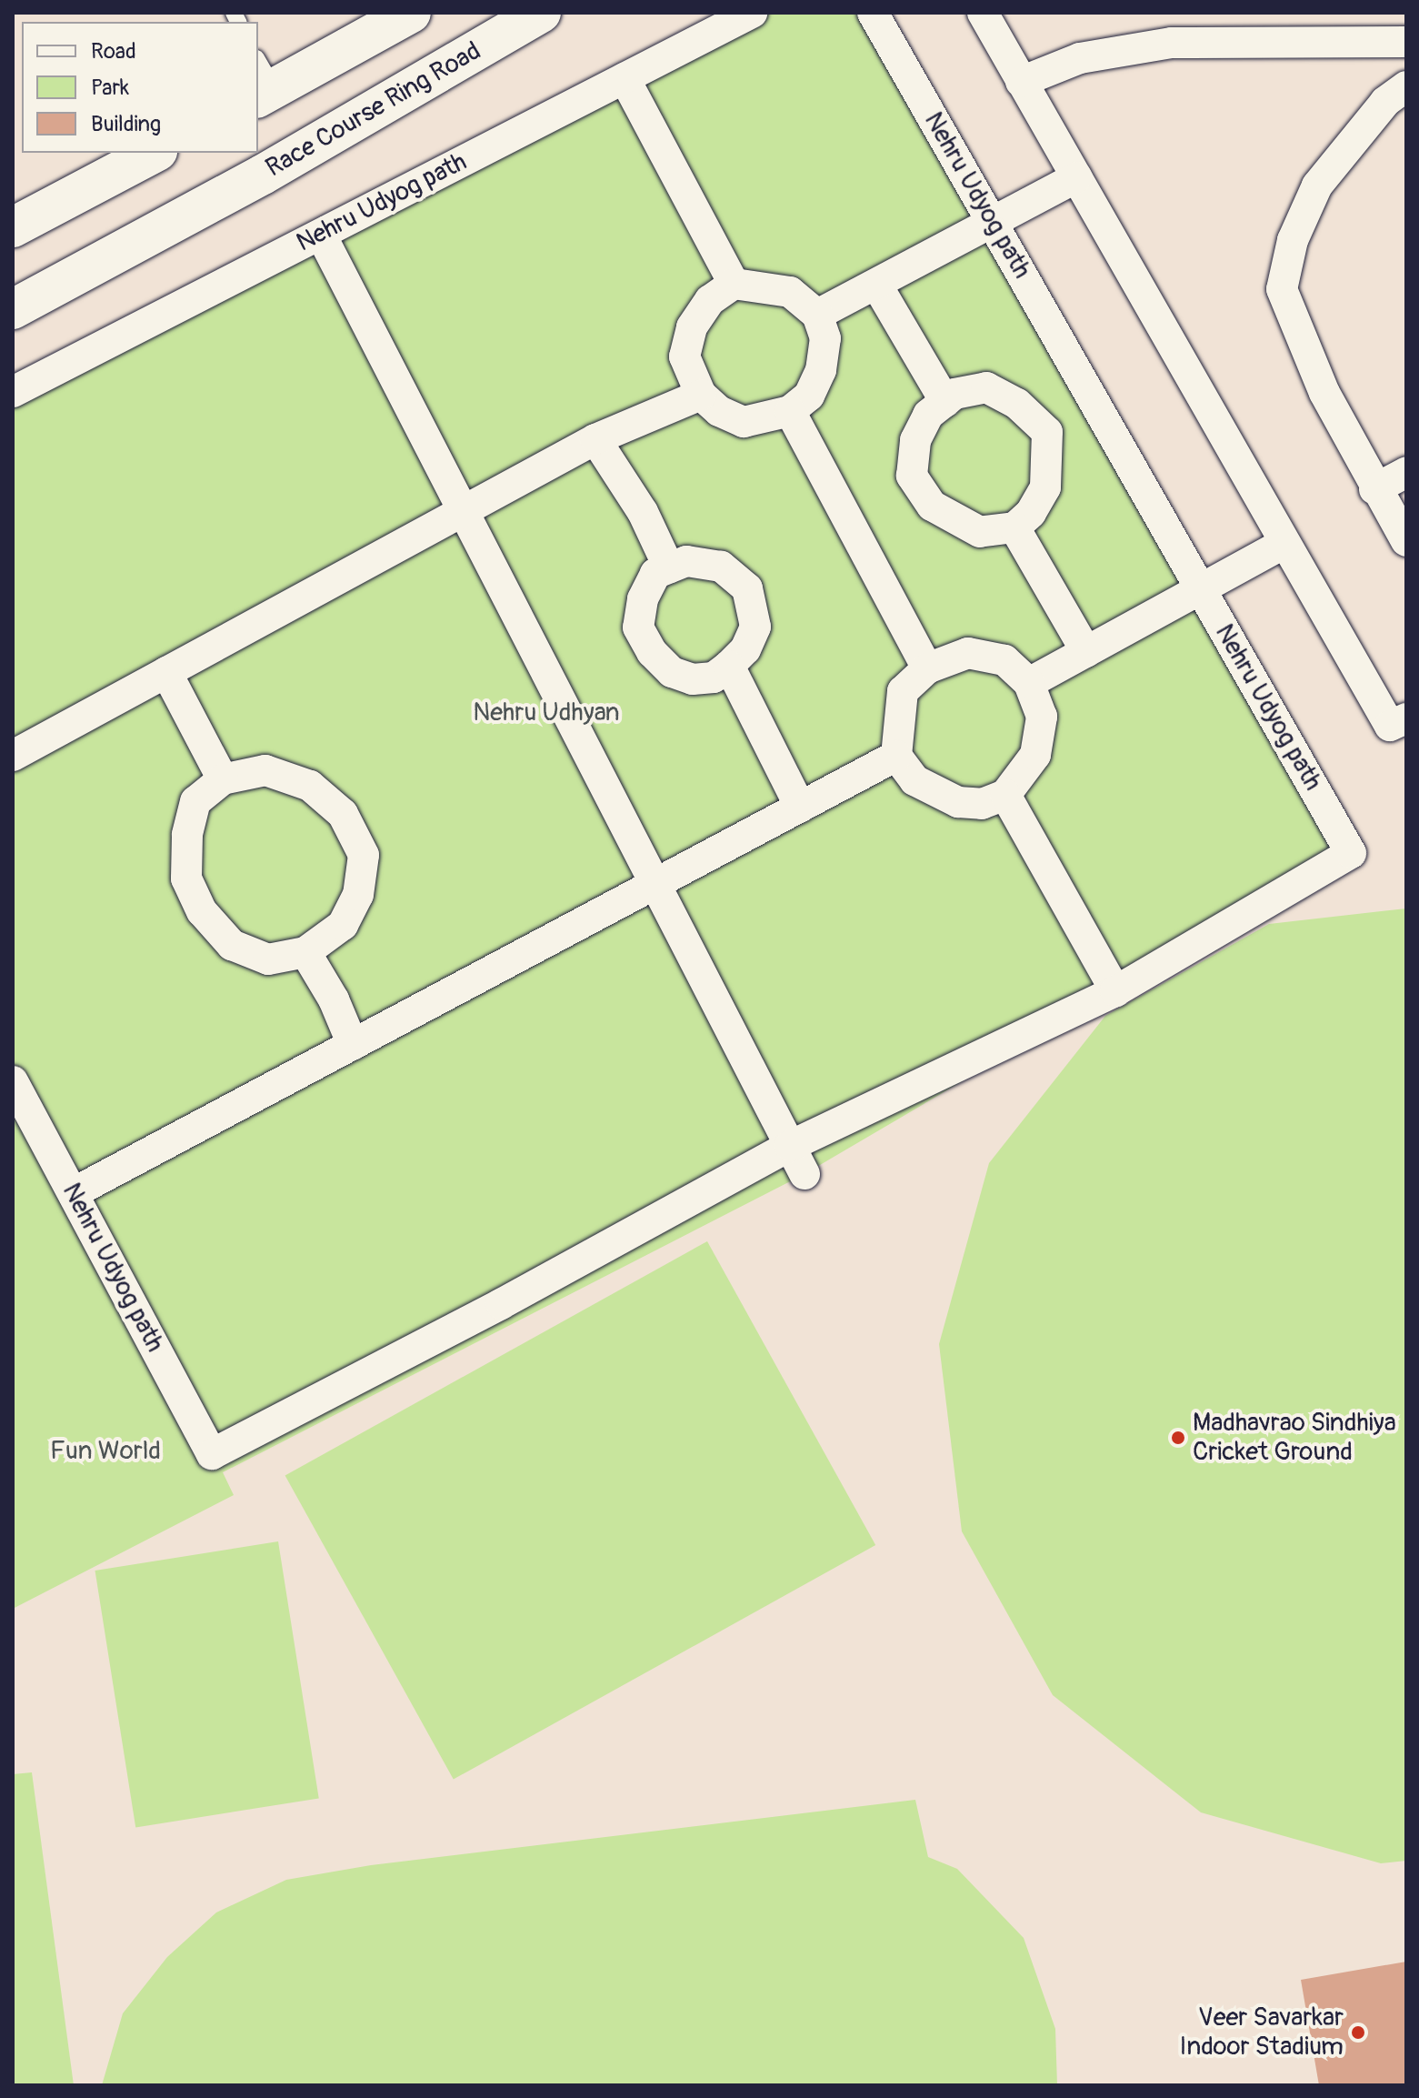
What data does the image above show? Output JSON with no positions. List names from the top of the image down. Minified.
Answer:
{"streets":{"main road":["Race Course Ring Road"],"street":["Nehru Udyog path"]},"parks":["Nehru Udhyan","Fun World"],"places":["Madhavrao Sindhiya Cricket Ground","Veer Savarkar Indoor Stadium"],"legend":["Road","Park","Building"]}
